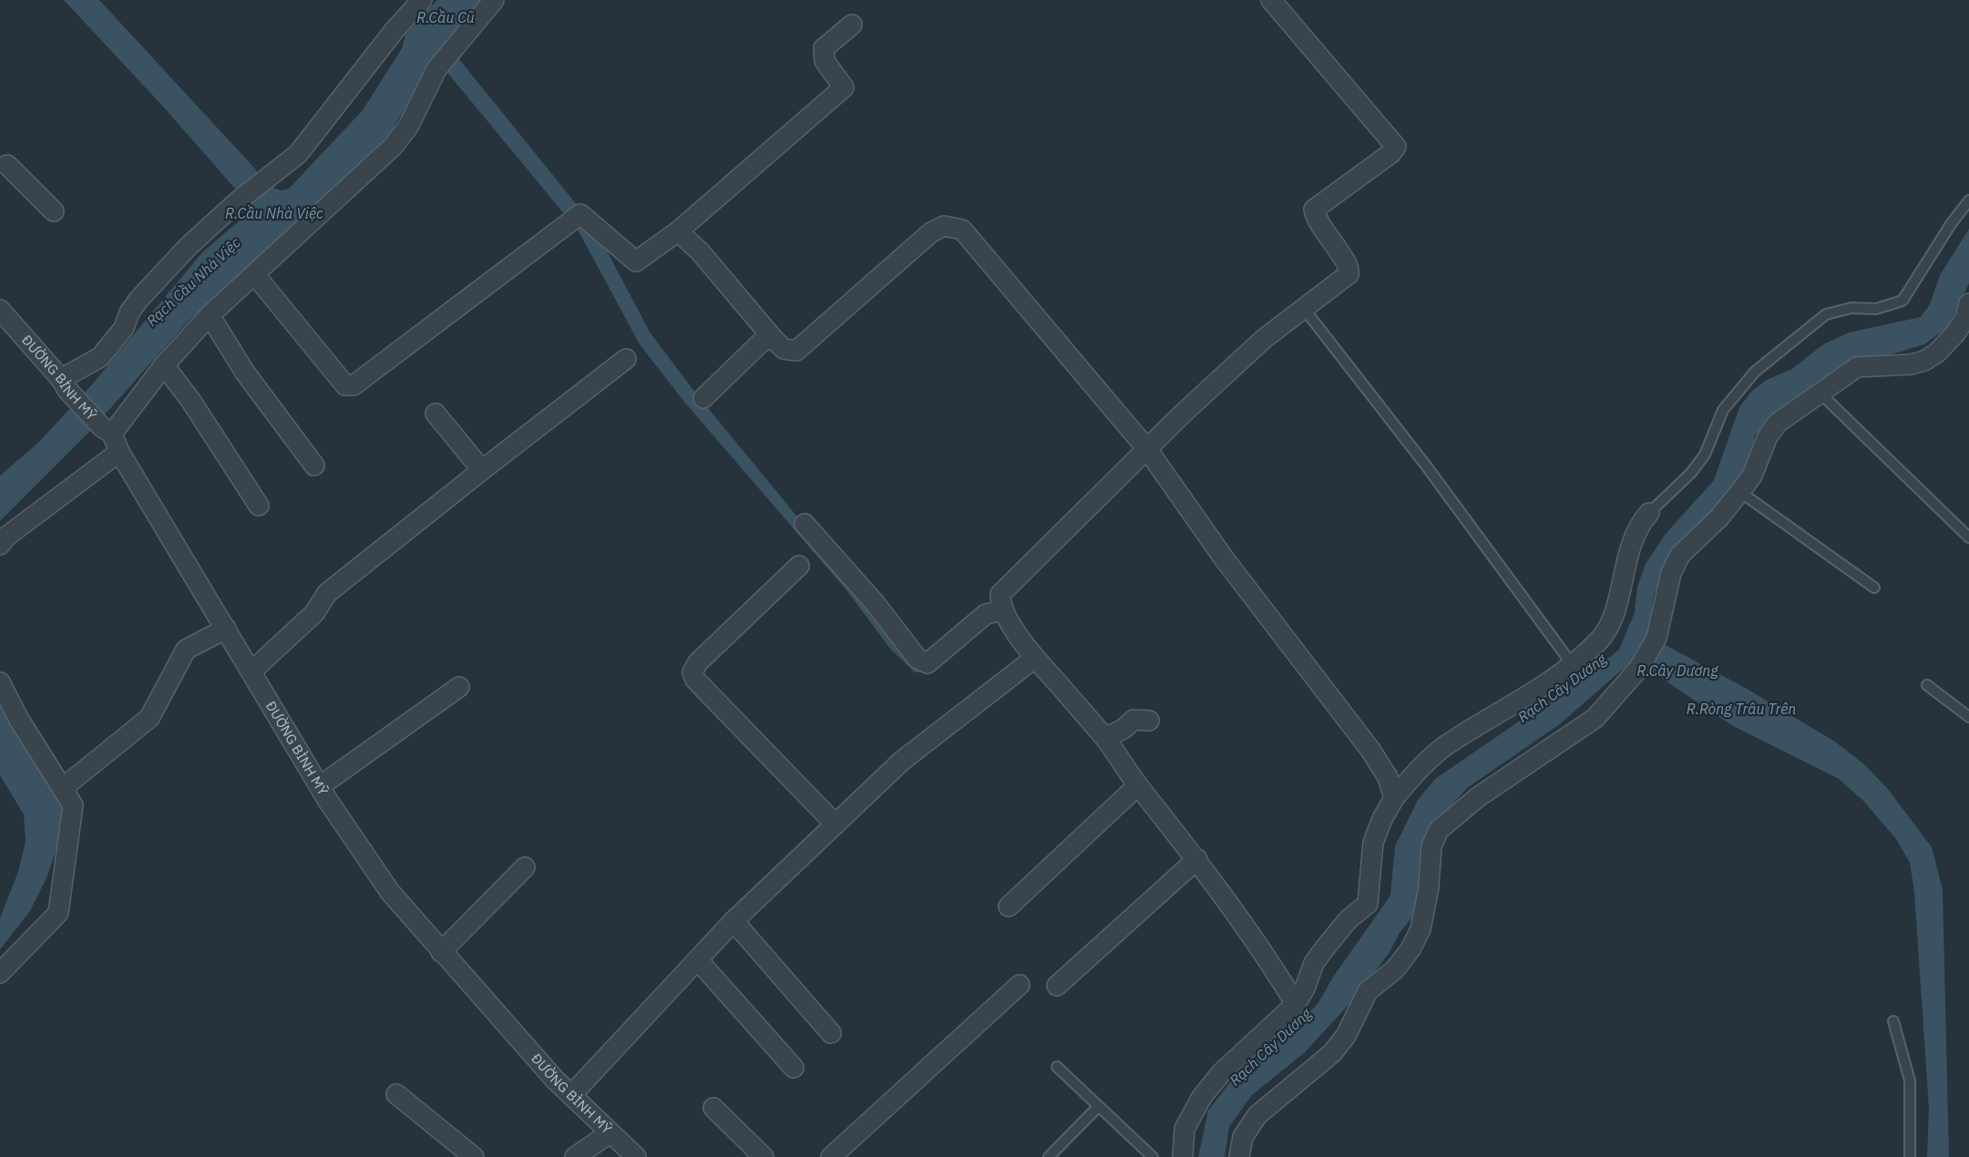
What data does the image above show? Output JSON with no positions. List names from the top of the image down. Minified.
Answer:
{"streets":{"street":["ĐƯỜNG BÌNH MỸ"]},"water":["R.Cầu Cũ","R.Cầu Nhà Việc","Rạch Cầu Nhà Việc","R.Cây Dương","Rạch Cây Dương","R.Ròng Trâu Trên"]}
